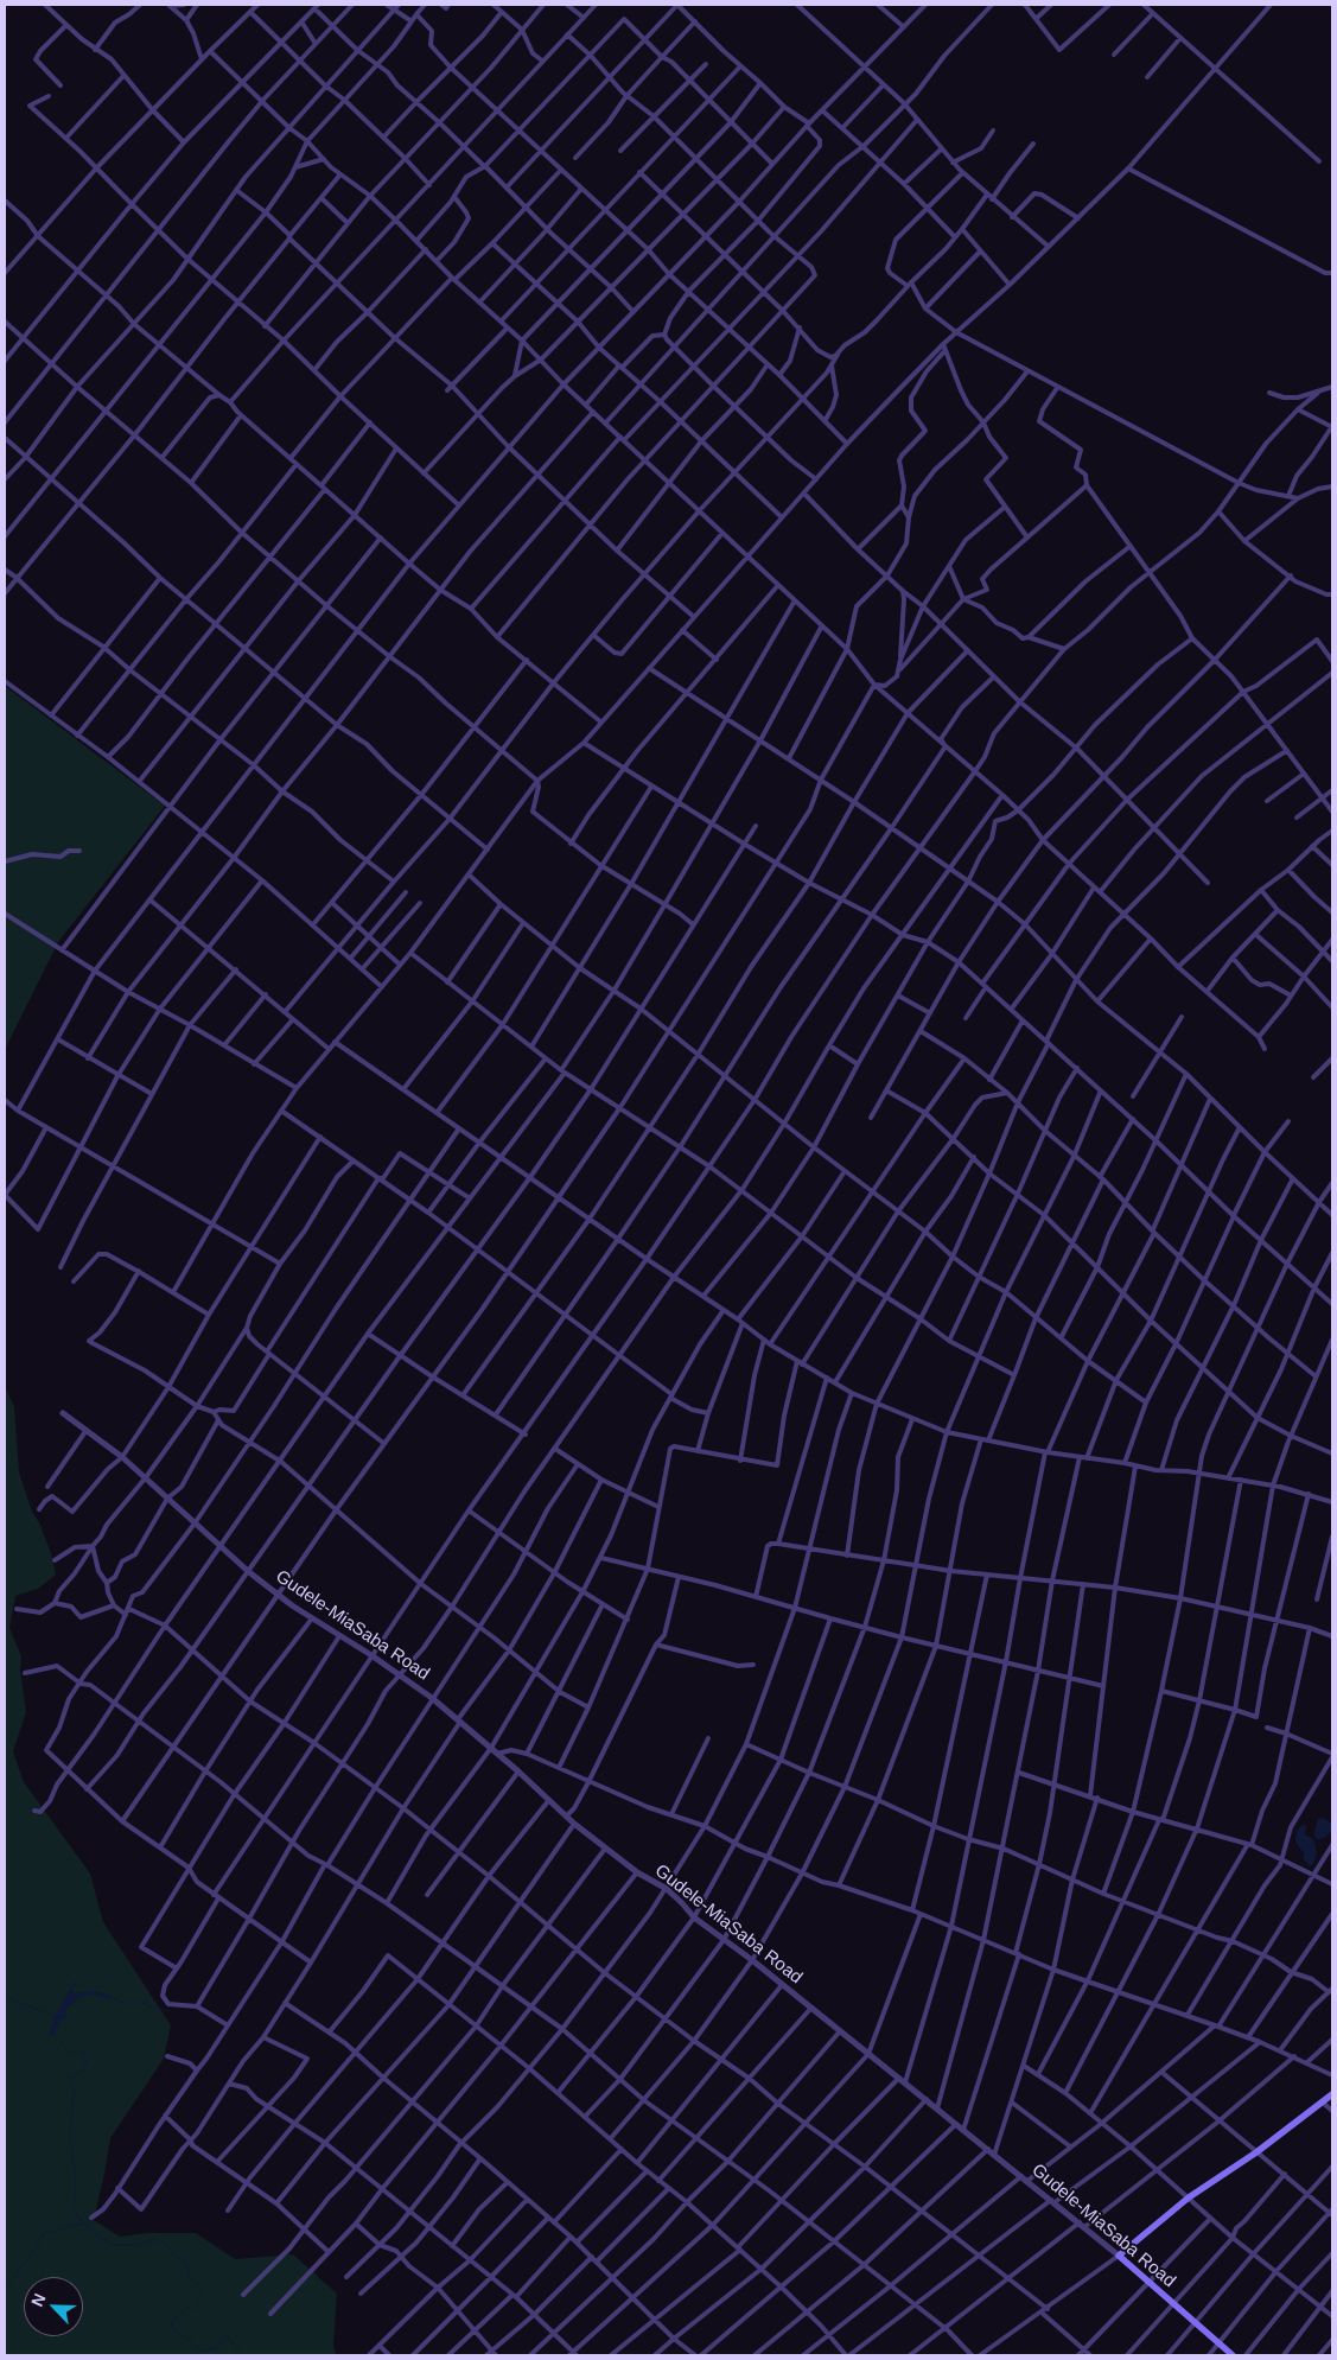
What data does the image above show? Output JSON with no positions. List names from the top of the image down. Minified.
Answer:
{"streets":{"main road":["Gudele-MiaSaba Road"]},"north":"top left"}
